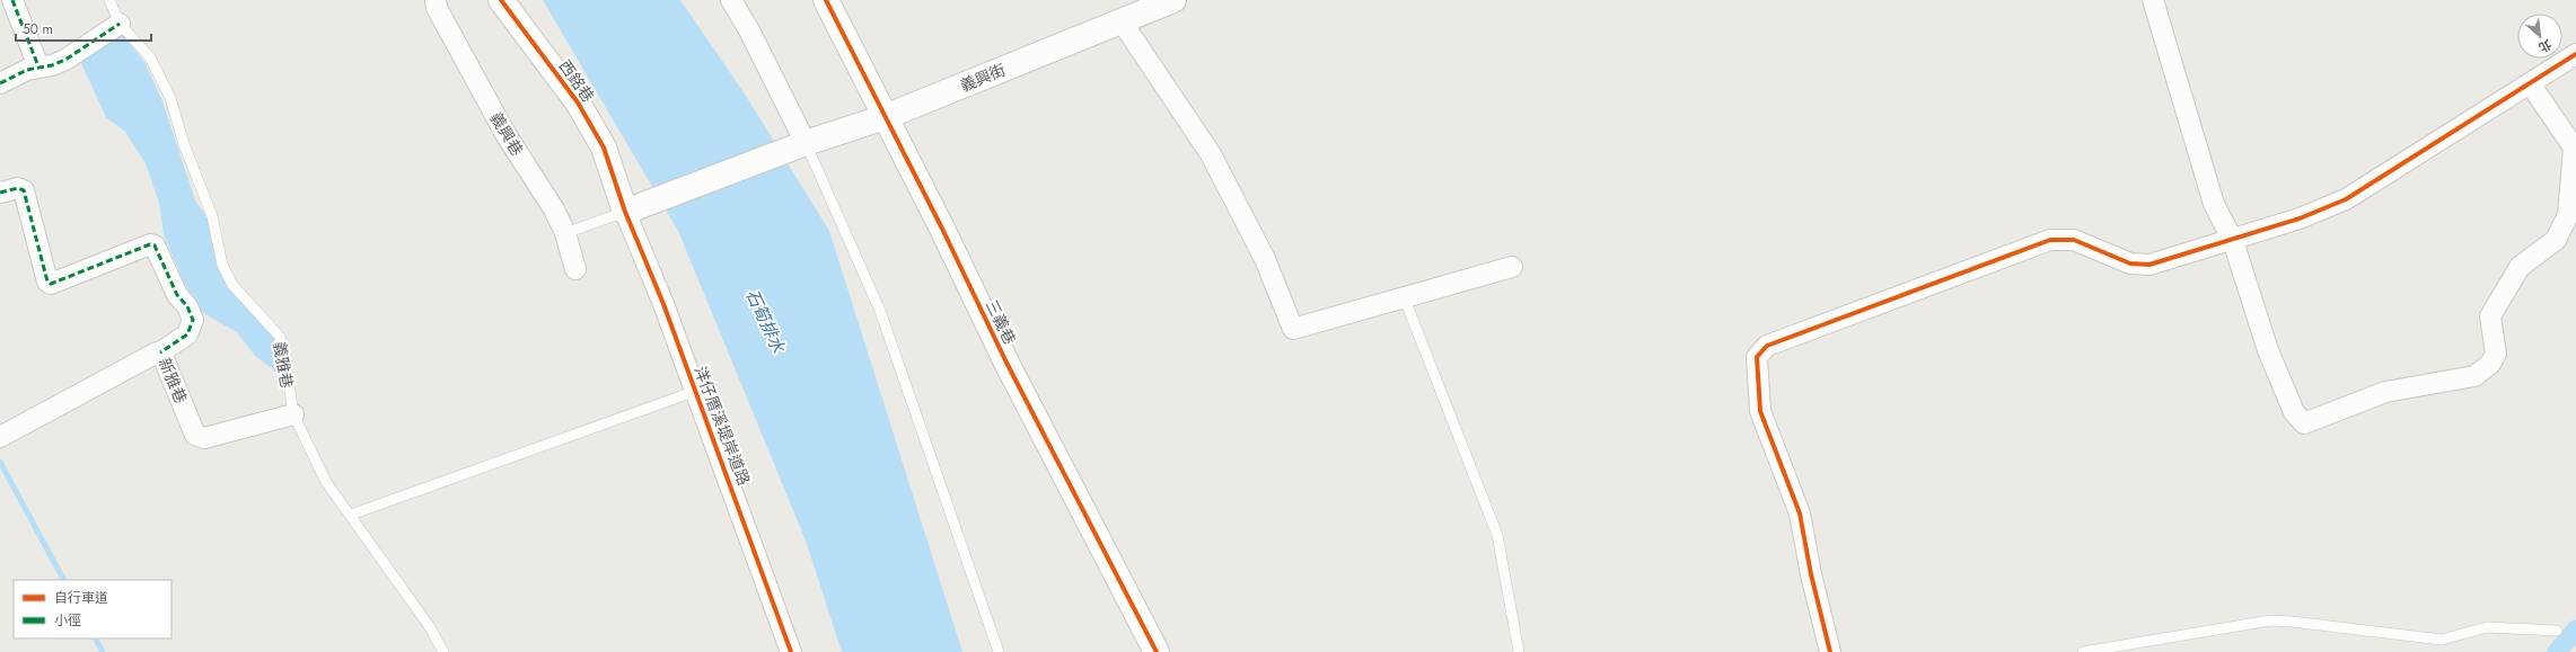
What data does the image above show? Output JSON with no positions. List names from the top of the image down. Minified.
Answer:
{"streets":{"street":["義興街","西銘巷","義興巷","三義巷","新雅巷","洋仔厝溪堤岸道路"],"lane":["義雅巷"]},"crossings":[["義興街","西銘巷"],["義興街","三義巷"],["義興街","洋仔厝溪堤岸道路"],["西銘巷","洋仔厝溪堤岸道路"],["義雅巷","新雅巷"]],"water":["石筍排水"],"legend":["自行車道","小徑"],"scale_bar":"50 m","north":"bottom right"}
